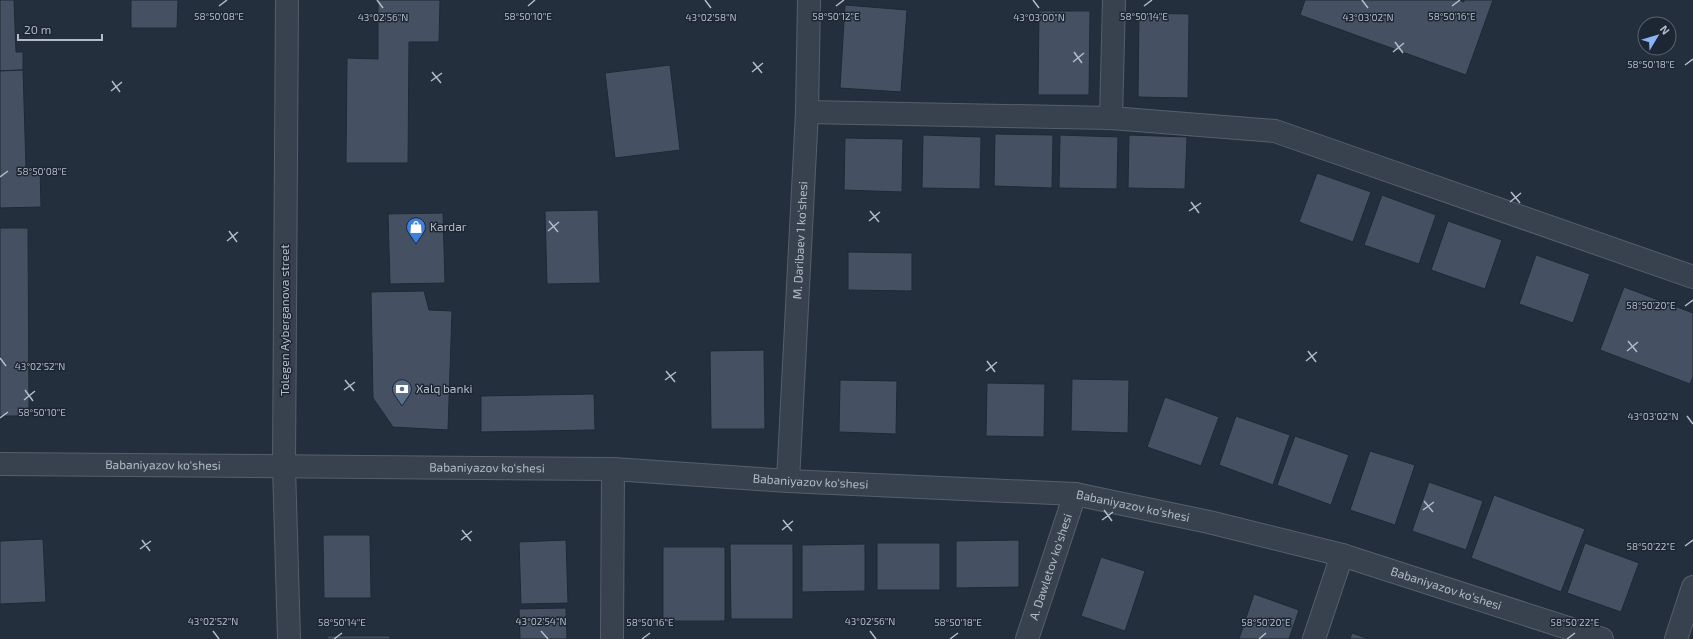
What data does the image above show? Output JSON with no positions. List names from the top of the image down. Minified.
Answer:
{"streets":{"street":["M. Daribaev 1 ko'shesi","Tolegen Ayberganova street","Babaniyazov ko‘shesi","A. Dawletov ko'shesi"]},"crossings":[["M. Daribaev 1 ko'shesi","Babaniyazov ko‘shesi"],["Tolegen Ayberganova street","Babaniyazov ko‘shesi"],["Babaniyazov ko‘shesi","A. Dawletov ko'shesi"]],"places":{"shop":["Kardar"],"bank":["Xalq banki"]},"scale_bar":"20 m","north":"top right","coordinates":["58°50'08\"E","58°50'10\"E","58°50'12\"E","58°50'14\"E","58°50'16\"E","43°02'56\"N","43°02'58\"N","43°03'00\"N","43°03'02\"N","58°50'18\"E","58°50'20\"E","43°02'52\"N","58°50'22\"E","43°02'54\"N"]}
